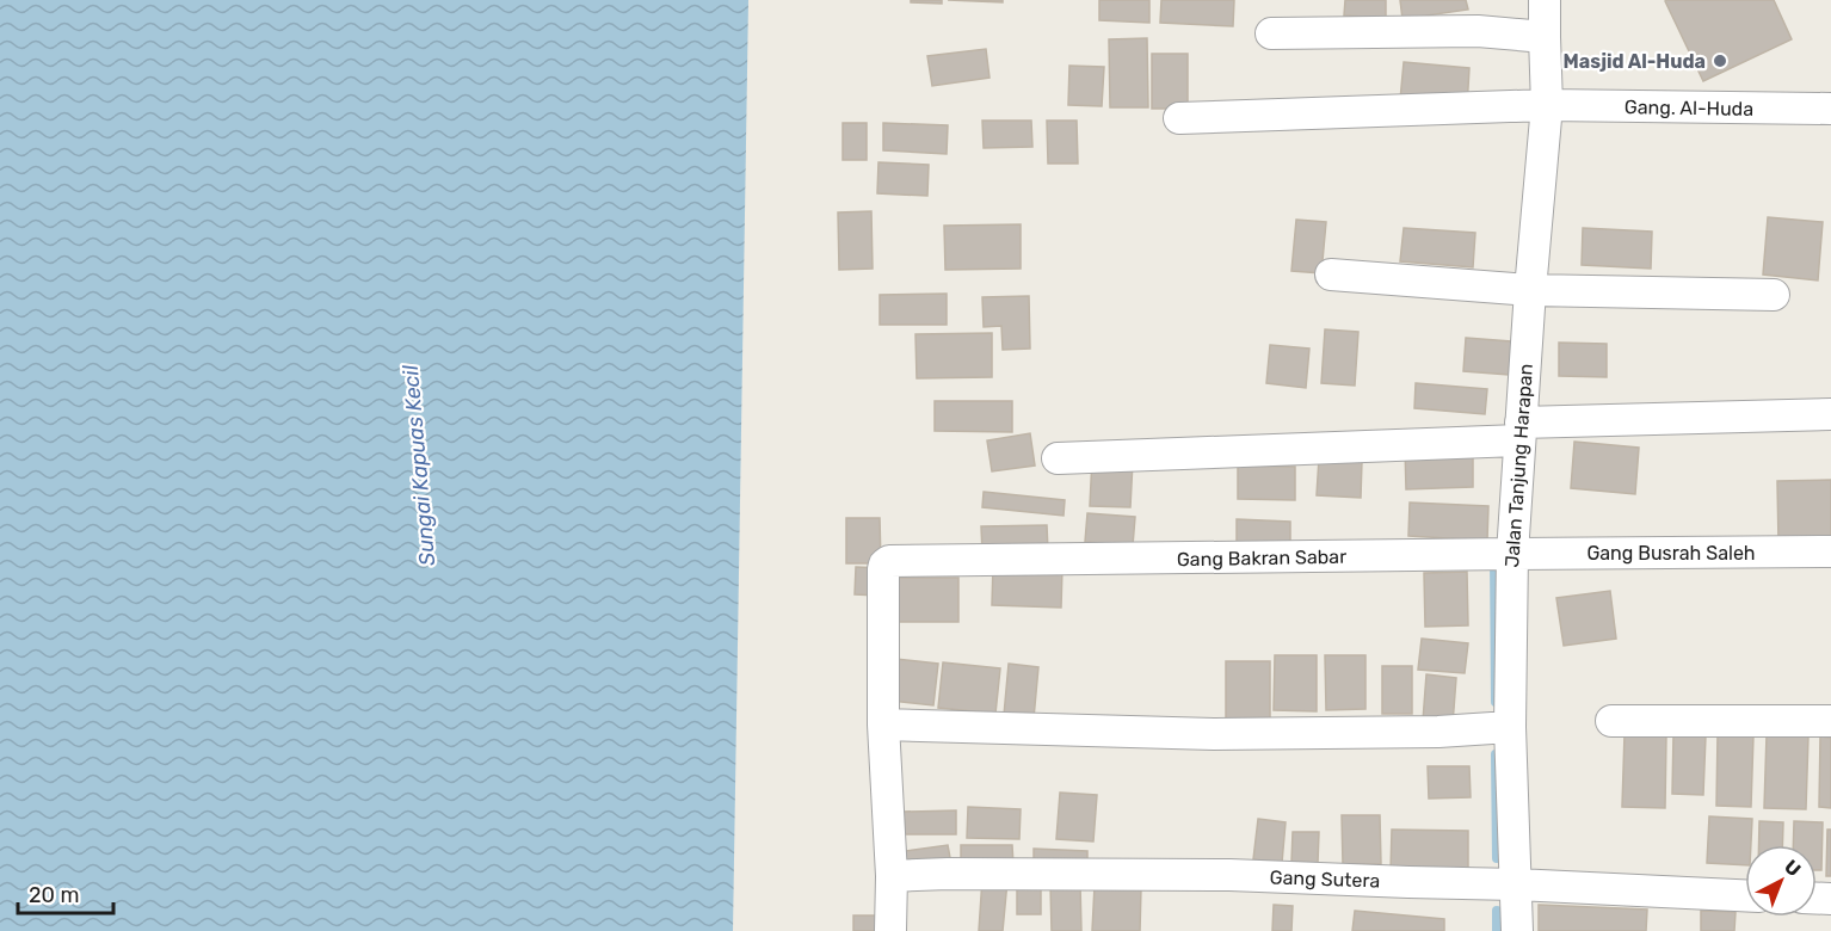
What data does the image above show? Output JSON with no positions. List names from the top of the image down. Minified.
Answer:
{"streets":{"street":["Gang. Al-Huda","Jalan Tanjung Harapan","Gang Busrah Saleh","Gang Bakran Sabar","Gang Sutera"]},"crossings":[["Gang. Al-Huda","Jalan Tanjung Harapan"],["Jalan Tanjung Harapan","Gang Busrah Saleh"],["Jalan Tanjung Harapan","Gang Bakran Sabar"],["Jalan Tanjung Harapan","Gang Sutera"],["Gang Busrah Saleh","Gang Bakran Sabar"]],"water":["Sungai Kapuas Kecil"],"places":["Masjid Al-Huda"],"scale_bar":"20 m","north":"top right"}
